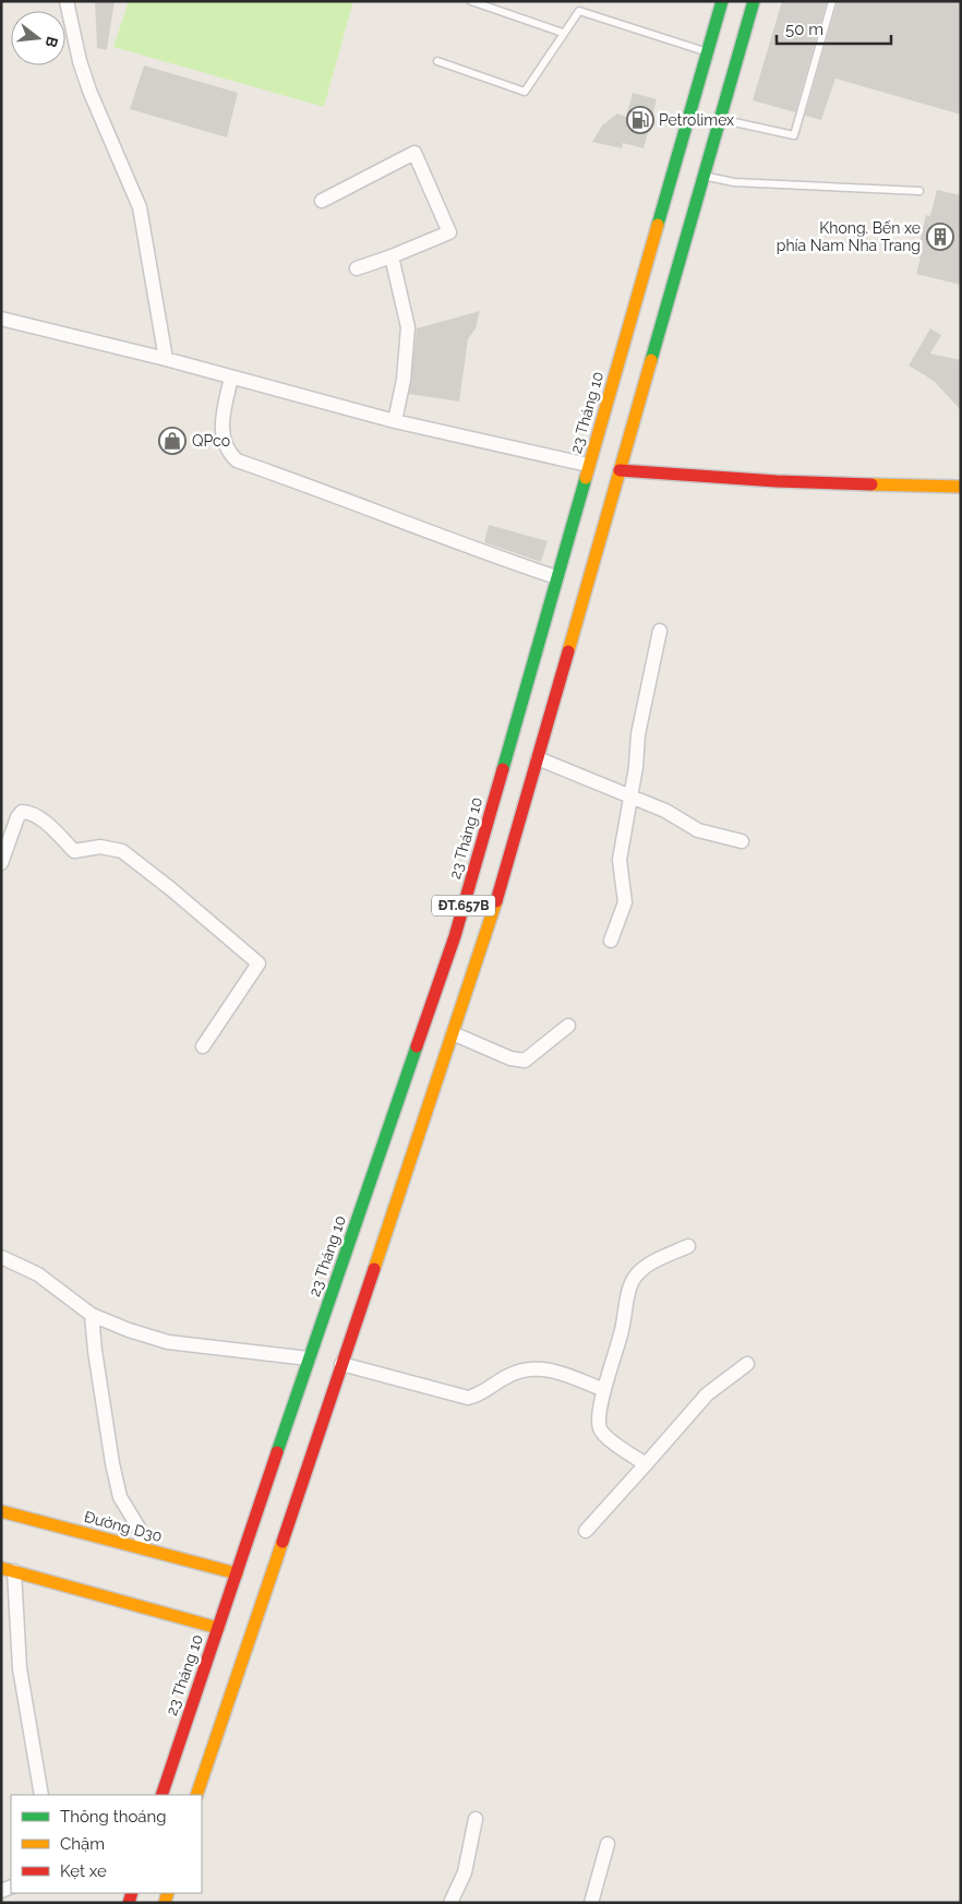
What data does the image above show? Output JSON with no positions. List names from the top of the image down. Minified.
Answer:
{"streets":{"main road":["23 Tháng 10","ĐT.657B","Đường D30"]},"crossings":[["23 Tháng 10","Đường D30"]],"places":{"fuel station":["Petrolimex"],"building":["Khong. Bến xe phía Nam Nha Trang"],"shop":["QPco"]},"legend":["Thông thoáng","Chậm","Kẹt xe"],"scale_bar":"50 m","north":"right"}
